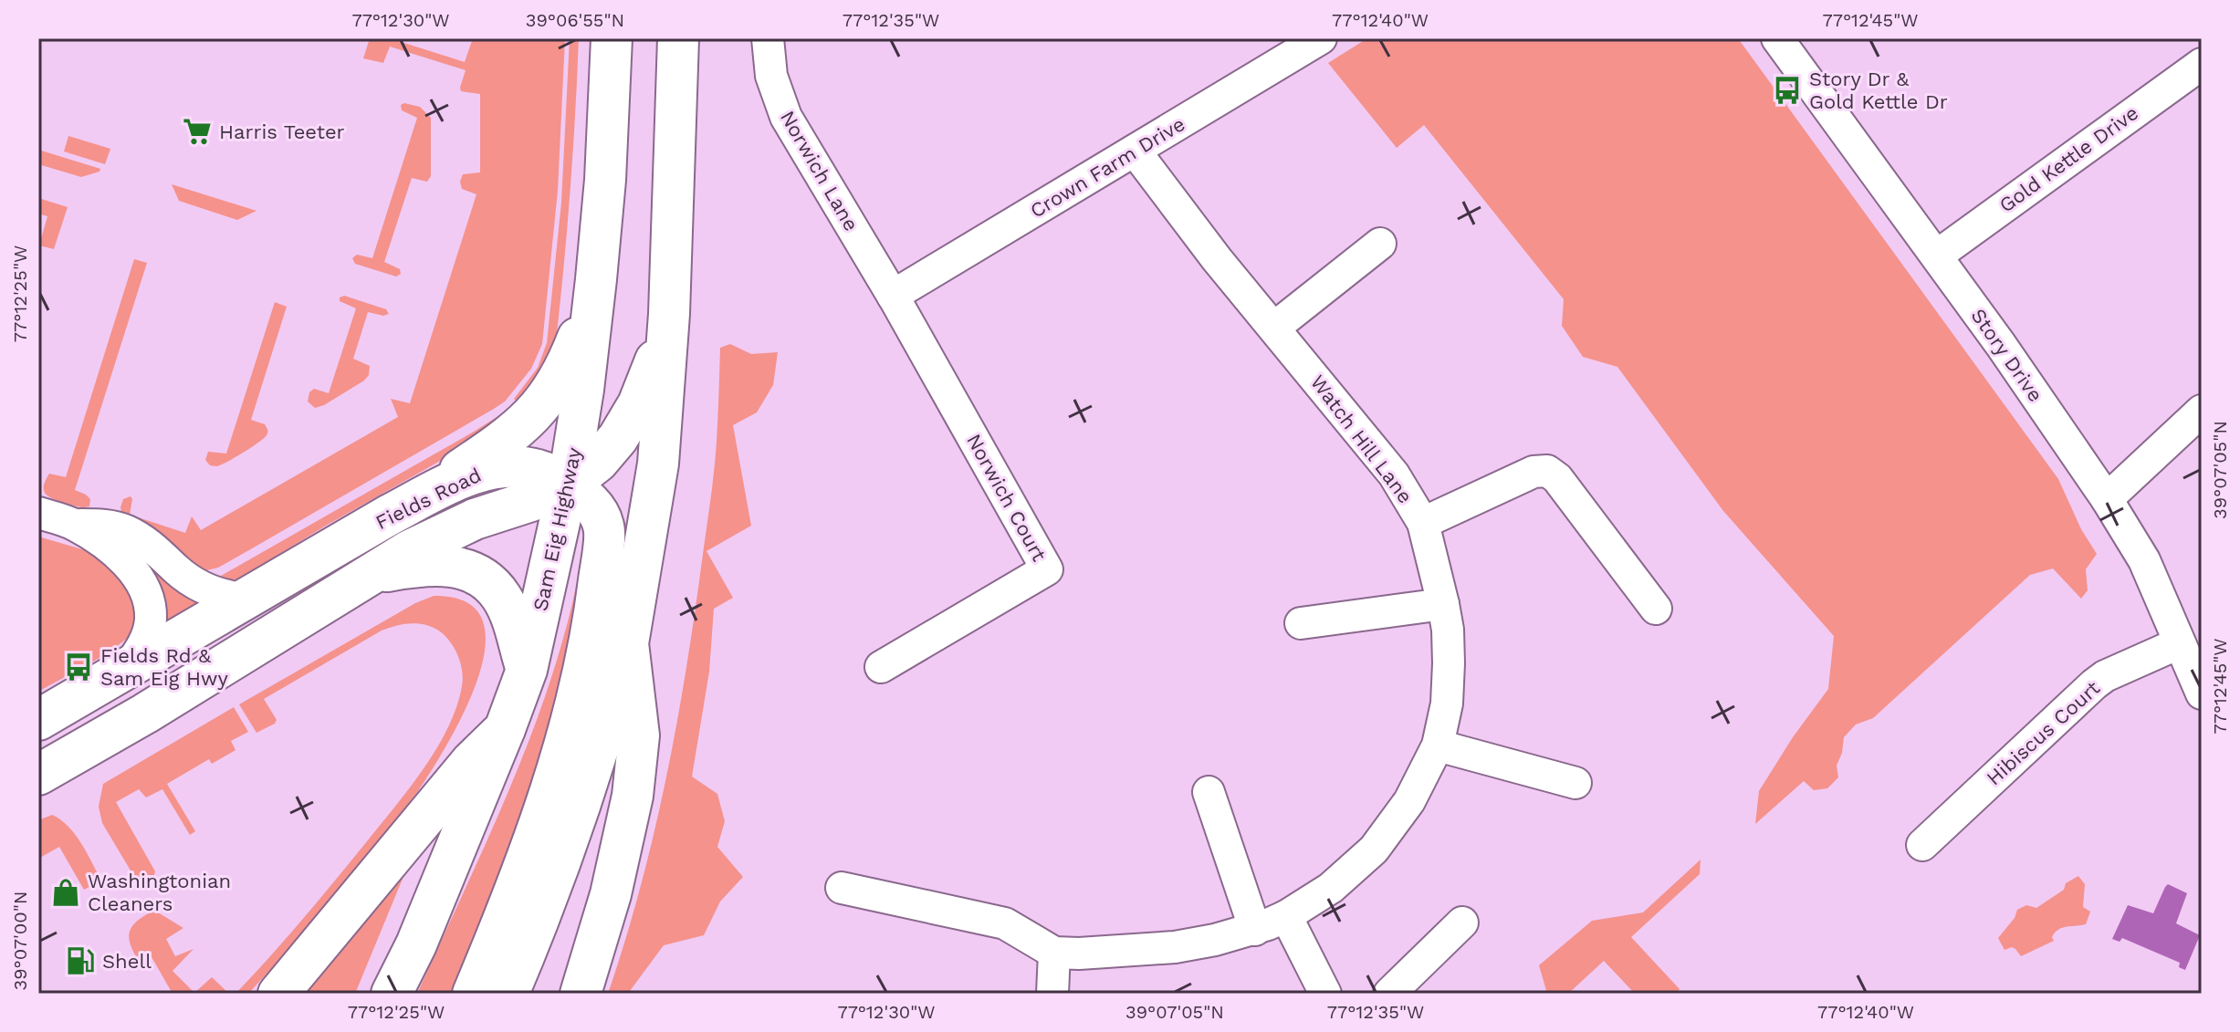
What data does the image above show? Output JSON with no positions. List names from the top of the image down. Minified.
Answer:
{"streets":{"main road":["Fields Road","Sam Eig Highway"],"street":["Gold Kettle Drive","Crown Farm Drive","Norwich Lane","Story Drive","Watch Hill Lane","Norwich Court","Hibiscus Court"]},"crossings":[["Gold Kettle Drive","Story Drive"],["Crown Farm Drive","Norwich Lane"],["Crown Farm Drive","Watch Hill Lane"],["Crown Farm Drive","Norwich Court"],["Norwich Lane","Norwich Court"],["Story Drive","Hibiscus Court"],["Fields Road","Sam Eig Highway"]],"places":{"bus stop":["Story Dr & Gold Kettle Dr","Fields Rd & Sam Eig Hwy"],"supermarket":["Harris Teeter"],"shop":["Washingtonian Cleaners"],"fuel station":["Shell"]},"coordinates":["77°12'30\"W","39°06'55\"N","77°12'35\"W","77°12'40\"W","77°12'45\"W","77°12'25\"W","39°07'05\"N","39°07'00\"N"]}
